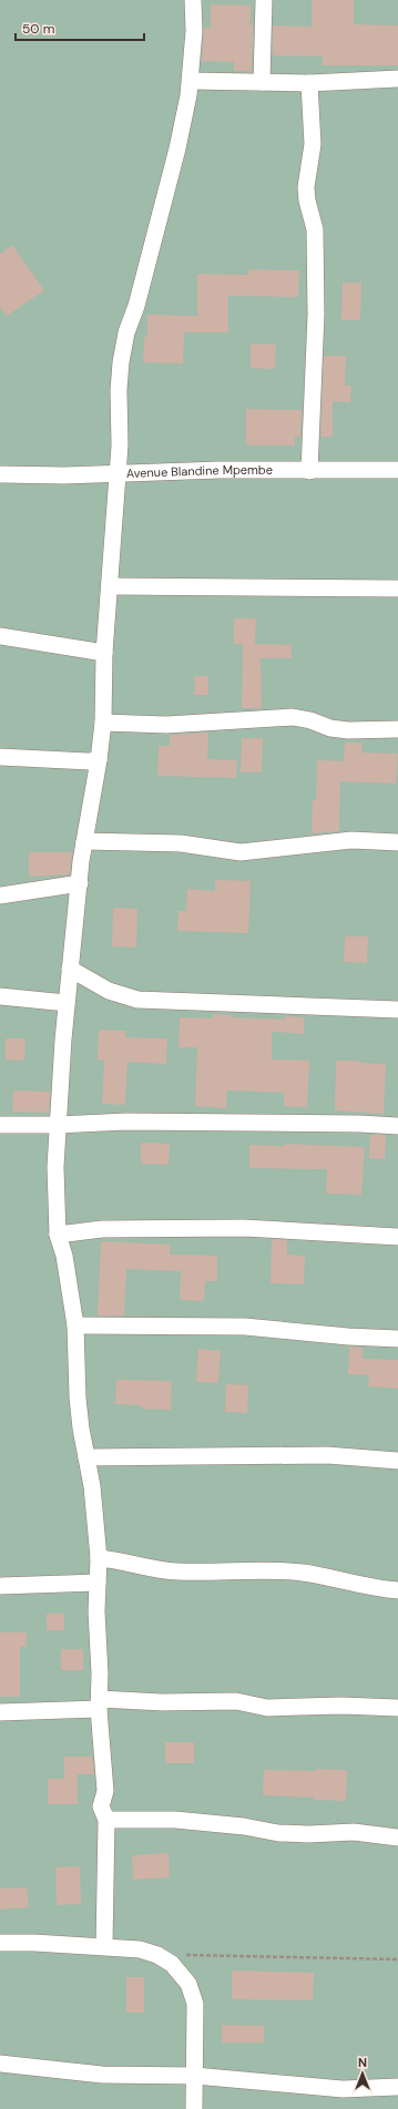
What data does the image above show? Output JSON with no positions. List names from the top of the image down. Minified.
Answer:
{"streets":{"street":["Avenue Blandine Mpembe"]},"scale_bar":"50 m","north":"top"}
